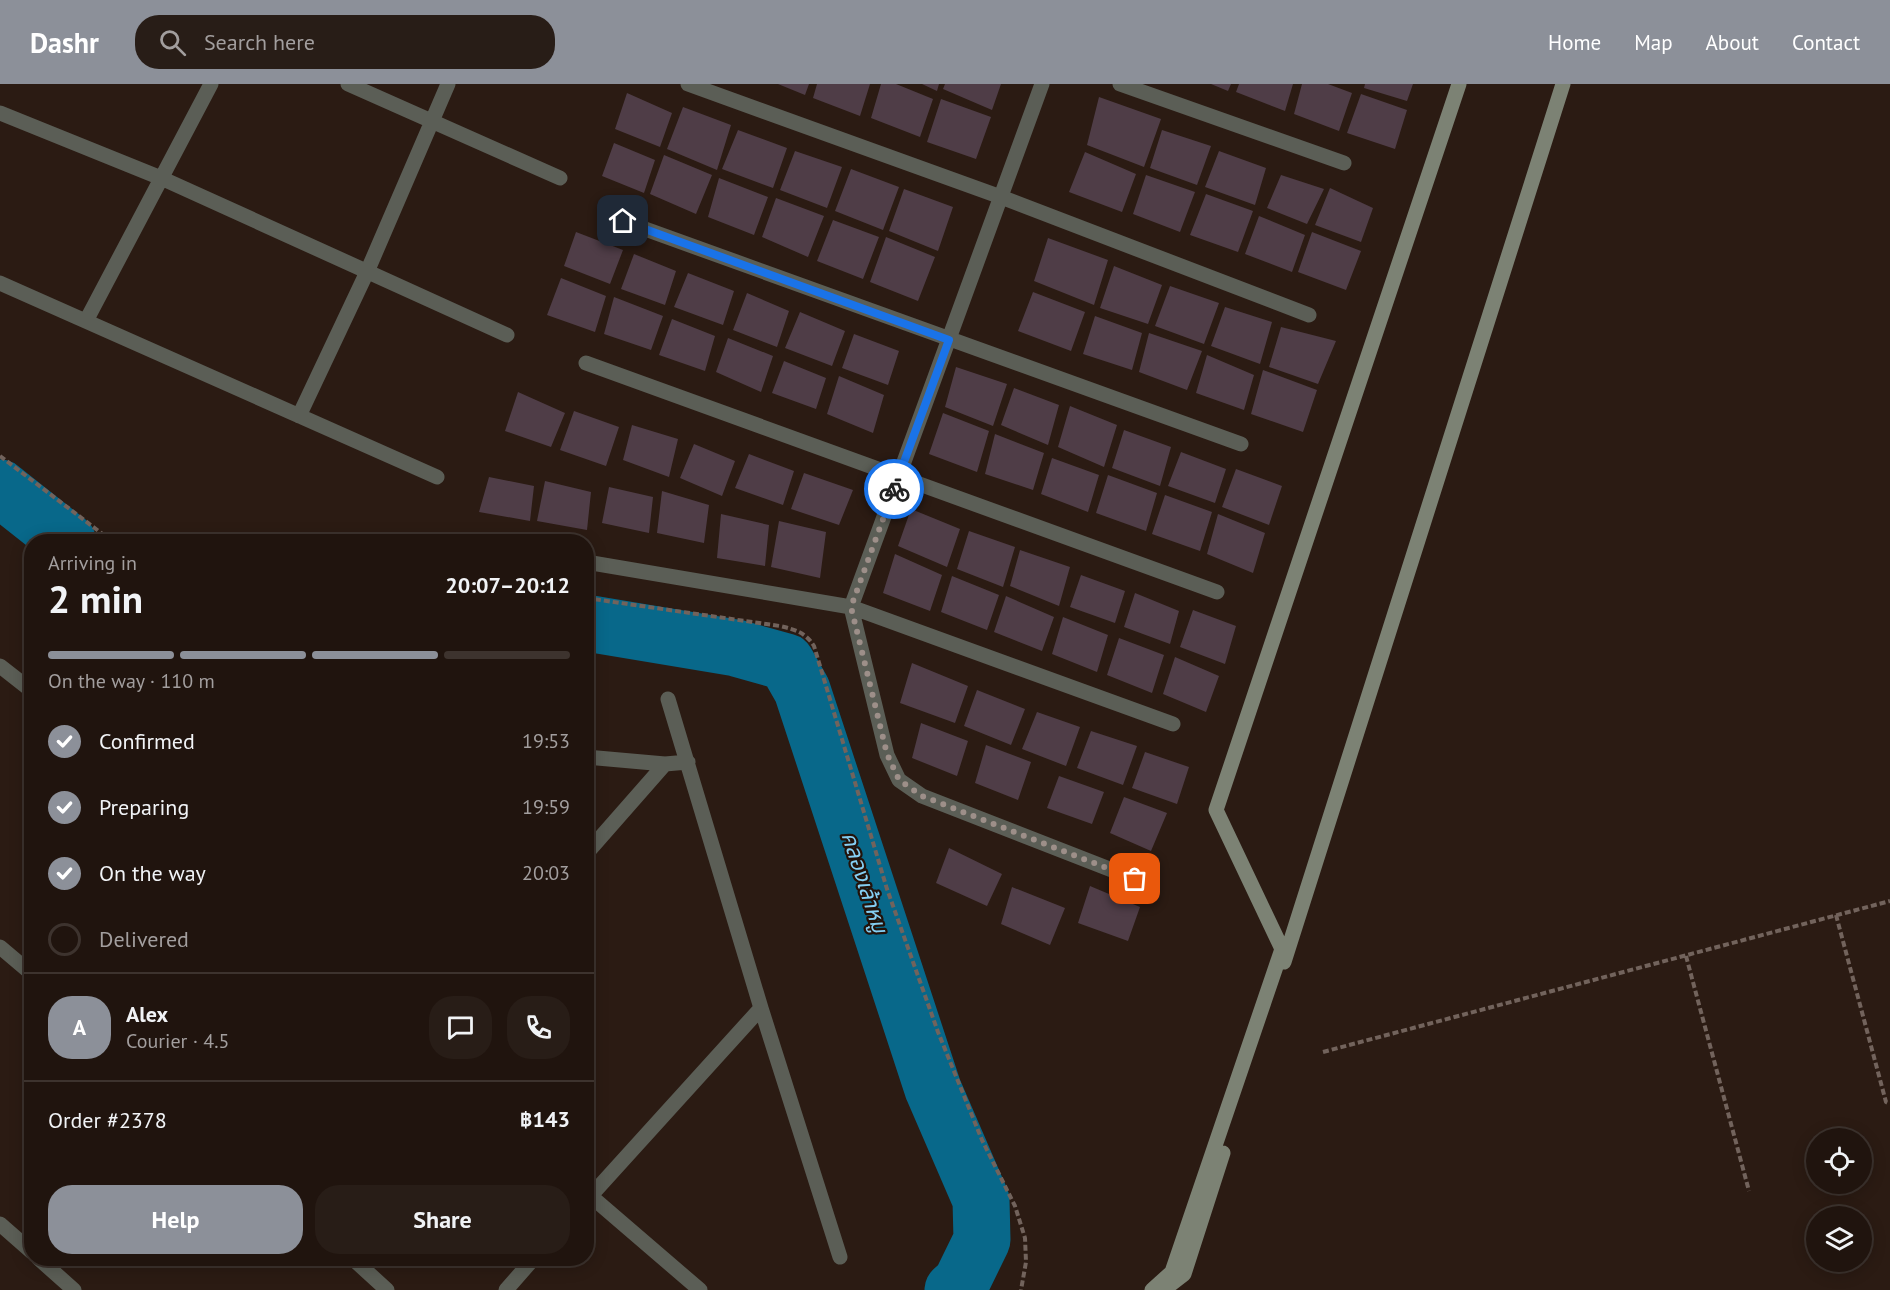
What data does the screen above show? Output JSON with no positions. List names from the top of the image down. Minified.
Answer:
{"water":["คลองเล้าหมู"],"page":{"header":"Dashr","search":"Search here","nav":["Home","Map","About","Contact"],"heading":["2 min","Arriving in","20:07–20:12"],"panel":["Alex","Courier · 4.5","Order #2378","฿143"],"bar":"On the way · 110 m","list":[["Confirmed","19:53"],["Preparing","19:59"],["On the way","20:03"],"Delivered"],"round":"A","buttons":["Help","Share"]}}
